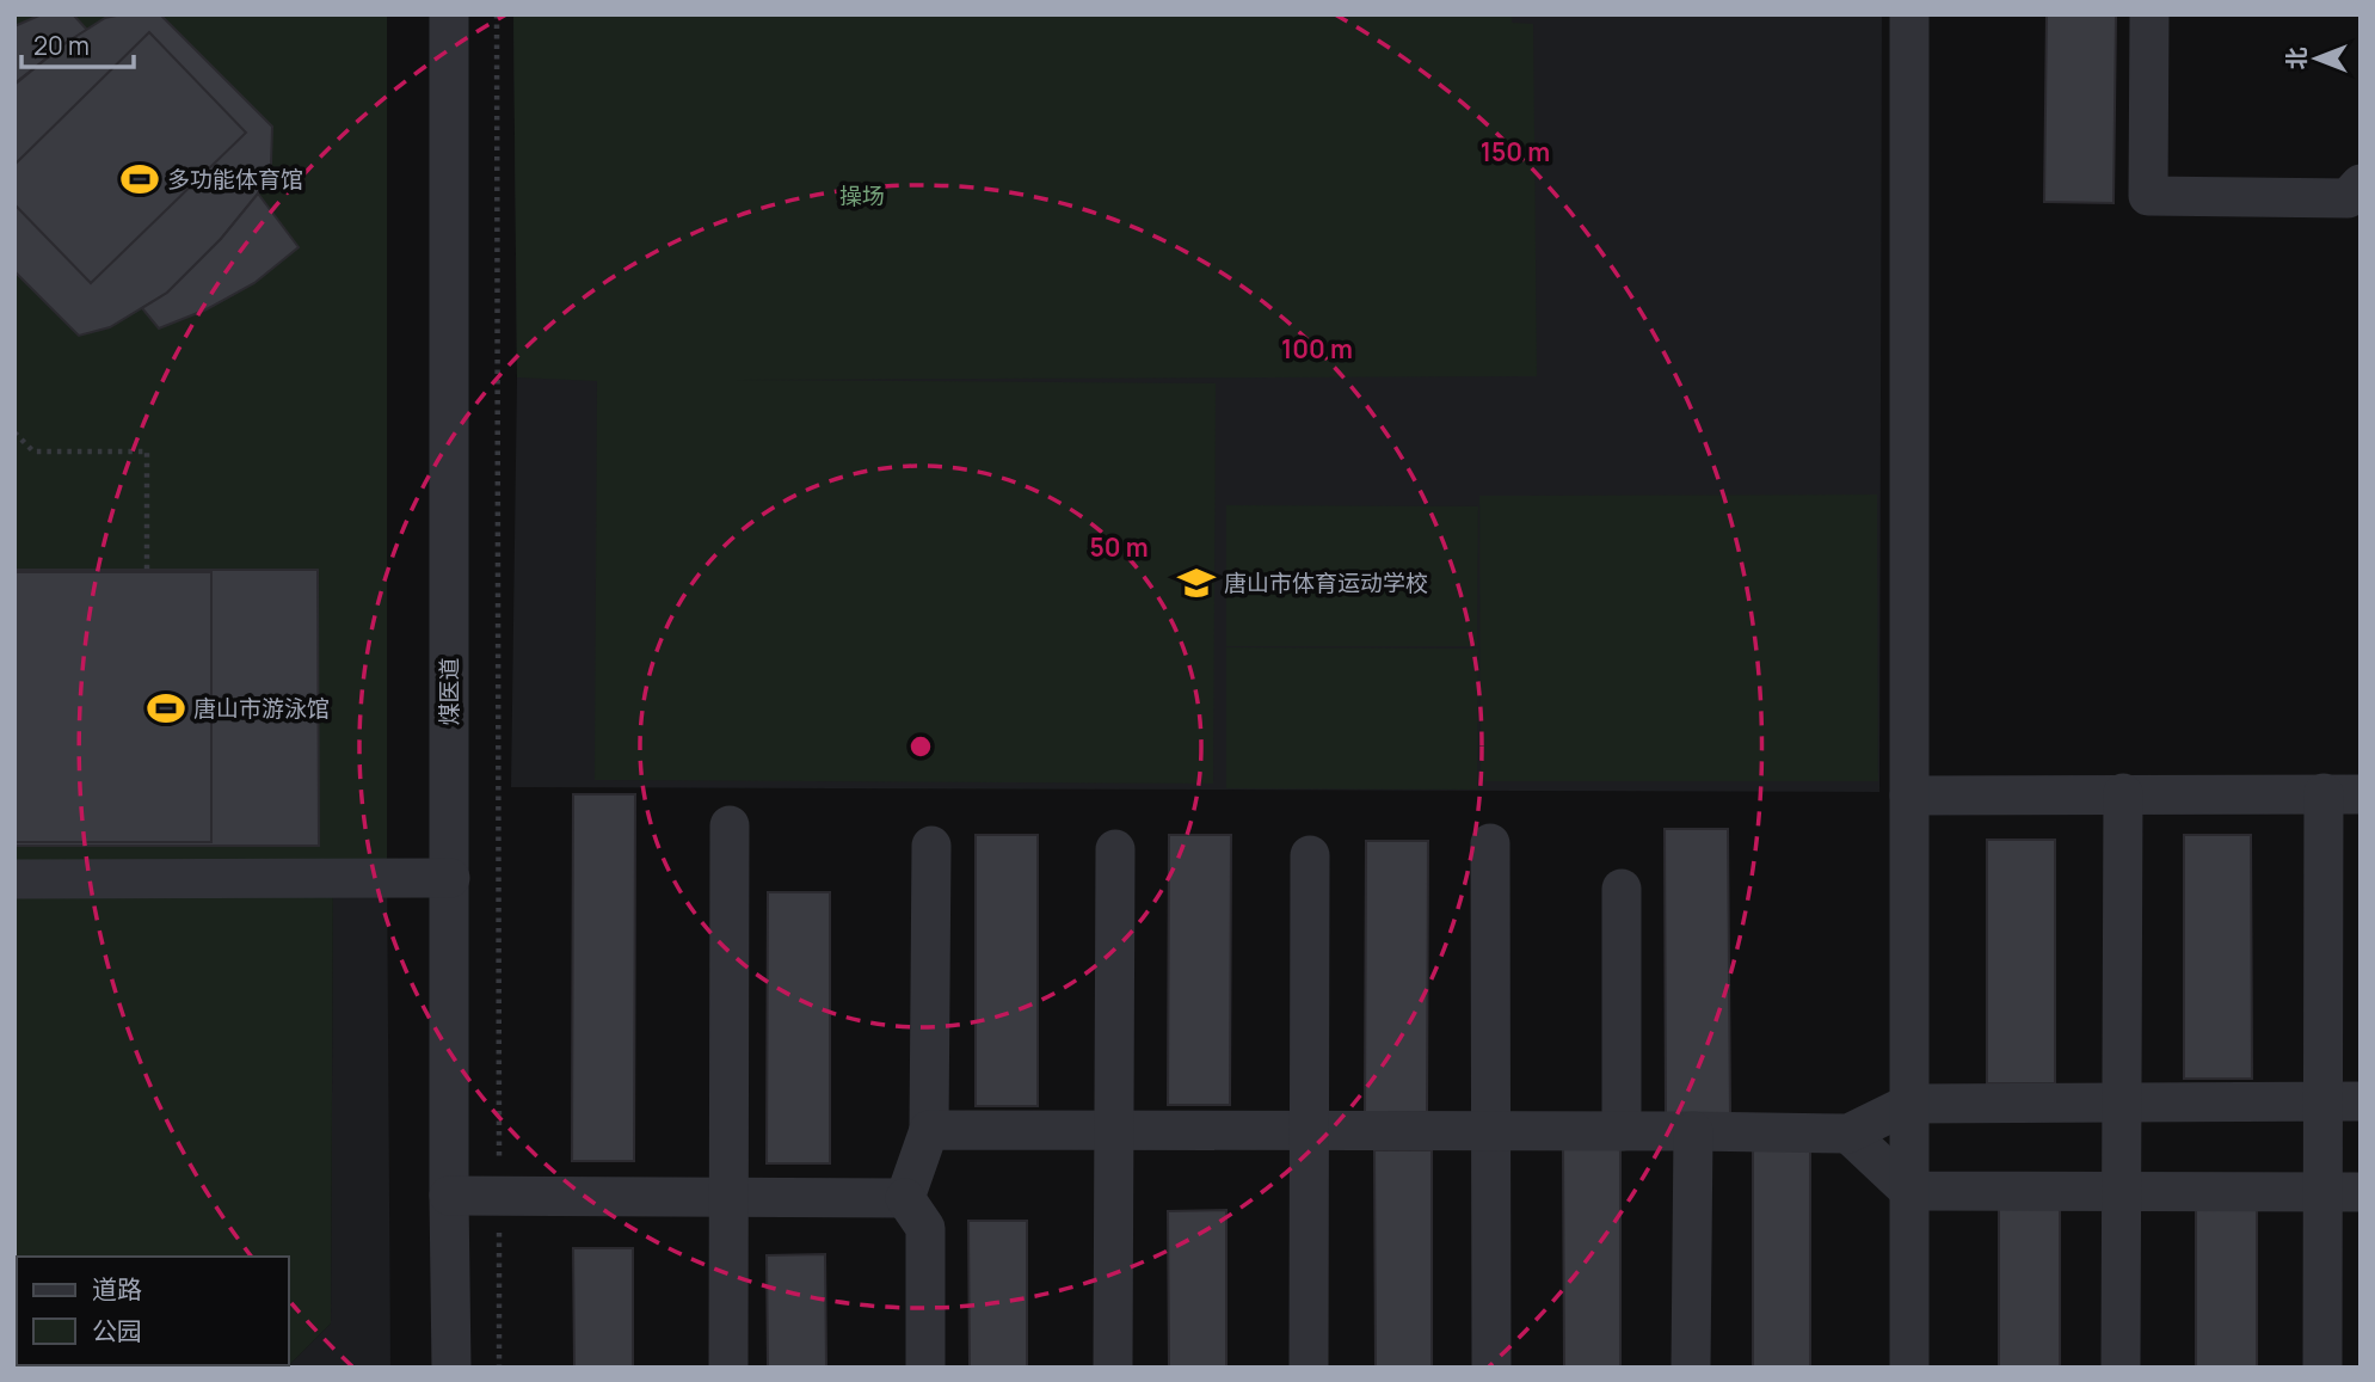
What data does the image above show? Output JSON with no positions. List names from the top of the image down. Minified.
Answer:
{"streets":{"street":["煤医道"]},"parks":["操场"],"places":{"sports":["多功能体育馆","唐山市游泳馆"],"school or university":["唐山市体育运动学校"]},"legend":["道路","公园"],"scale_bar":"20 m","north":"left","rings":["150 m","100 m","50 m"]}
